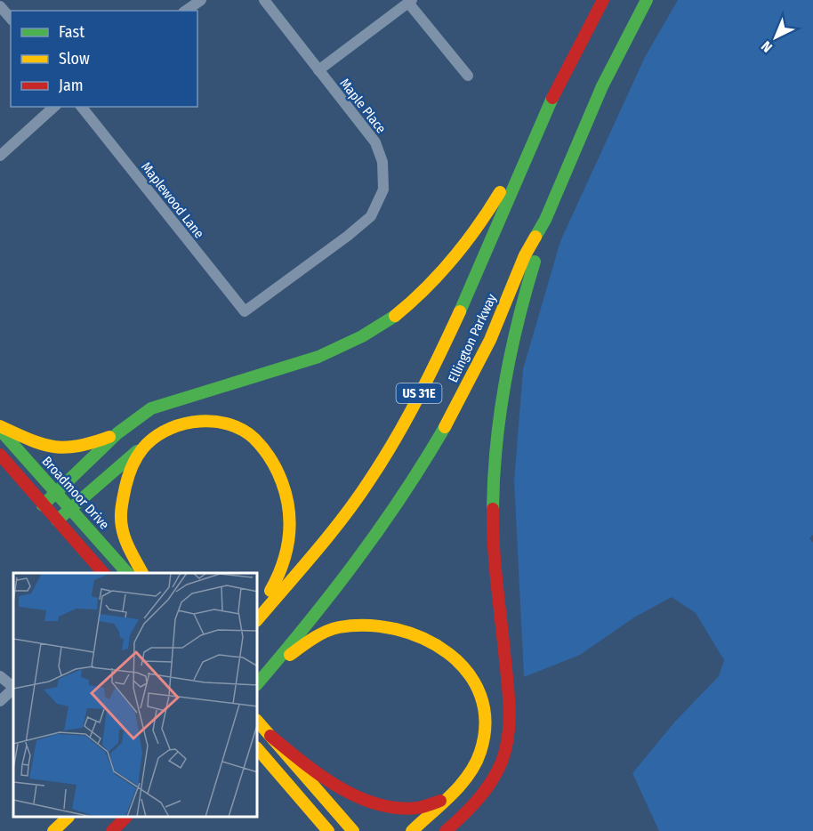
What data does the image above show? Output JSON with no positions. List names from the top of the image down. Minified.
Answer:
{"streets":{"main road":["Ellington Parkway","US 31E","Broadmoor Drive"],"street":["Maple Place","Maplewood Lane"]},"crossings":[["Maple Place","Maplewood Lane"]],"legend":["Fast","Slow","Jam"],"north":"bottom left"}
